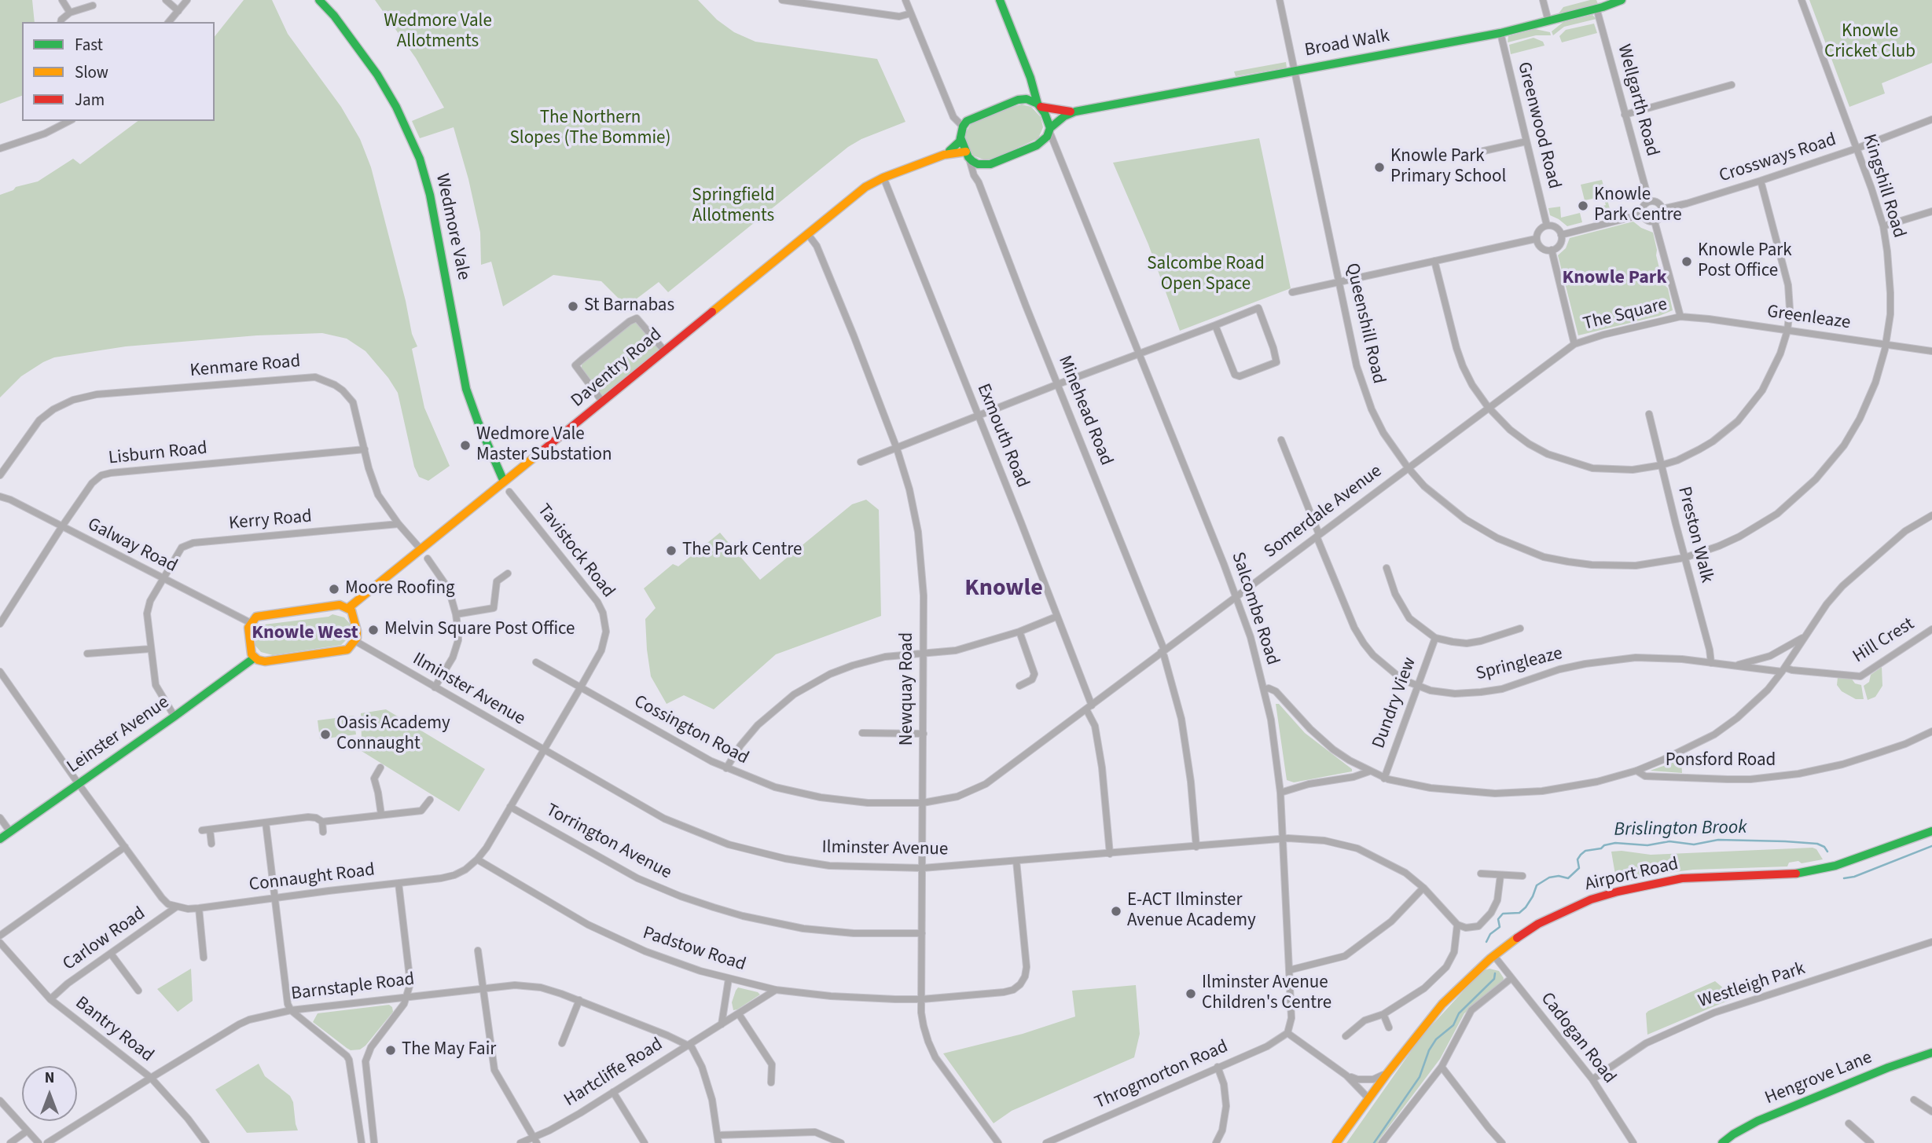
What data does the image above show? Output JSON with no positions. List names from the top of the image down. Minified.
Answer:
{"streets":{"main road":["Broad Walk","Wedmore Vale","Daventry Road","Leinster Avenue","Airport Road","Hengrove Lane"],"street":["Wellgarth Road","Greenwood Road","Crossways Road","Kingshill Road","The Square","Greenleaze","Queenshill Road","Kenmare Road","Minehead Road","Exmouth Road","Lisburn Road","Somerdale Avenue","Kerry Road","Preston Walk","Galway Road","Tavistock Road","Salcombe Road","Hill Crest","Springleaze","Newquay Road","Ilminster Avenue","Dundry View","Cossington Road","Ponsford Road","Torrington Avenue","Connaught Road","Carlow Road","Padstow Road","Westleigh Park","Barnstaple Road","Bantry Road","Cadogan Road","Hartcliffe Road","Throgmorton Road"]},"crossings":[["Broad Walk","Wellgarth Road"],["Broad Walk","Greenwood Road"],["Broad Walk","Queenshill Road"],["Broad Walk","Daventry Road"],["Broad Walk","Minehead Road"],["Broad Walk","Salcombe Road"],["Wellgarth Road","Crossways Road"],["Wellgarth Road","The Square"],["Greenwood Road","The Square"],["Crossways Road","Kingshill Road"],["Crossways Road","The Square"],["Kingshill Road","Greenleaze"],["Kingshill Road","Queenshill Road"],["Kingshill Road","Preston Walk"],["Wedmore Vale","Daventry Road"],["The Square","Greenleaze"],["The Square","Somerdale Avenue"],["Queenshill Road","Somerdale Avenue"],["Queenshill Road","Preston Walk"],["Kenmare Road","Daventry Road"],["Kenmare Road","Lisburn Road"],["Kenmare Road","Kerry Road"],["Daventry Road","Minehead Road"],["Daventry Road","Exmouth Road"],["Daventry Road","Salcombe Road"],["Daventry Road","Newquay Road"],["Minehead Road","Somerdale Avenue"],["Minehead Road","Salcombe Road"],["Minehead Road","Ilminster Avenue"],["Exmouth Road","Somerdale Avenue"],["Exmouth Road","Ilminster Avenue"],["Lisburn Road","Galway Road"],["Somerdale Avenue","Salcombe Road"],["Somerdale Avenue","Springleaze"],["Somerdale Avenue","Newquay Road"],["Somerdale Avenue","Cossington Road"],["Kerry Road","Galway Road"],["Kerry Road","Leinster Avenue"],["Preston Walk","Springleaze"],["Tavistock Road","Ilminster Avenue"],["Tavistock Road","Cossington Road"],["Tavistock Road","Connaught Road"],["Salcombe Road","Ilminster Avenue"],["Salcombe Road","Throgmorton Road"],["Hill Crest","Springleaze"],["Springleaze","Dundry View"],["Newquay Road","Ilminster Avenue"],["Newquay Road","Cossington Road"],["Newquay Road","Torrington Avenue"],["Newquay Road","Padstow Road"],["Ilminster Avenue","Connaught Road"],["Ilminster Avenue","Padstow Road"],["Torrington Avenue","Connaught Road"],["Airport Road","Cadogan Road"],["Connaught Road","Carlow Road"],["Connaught Road","Padstow Road"],["Carlow Road","Bantry Road"],["Padstow Road","Hartcliffe Road"],["Westleigh Park","Cadogan Road"],["Barnstaple Road","Bantry Road"],["Barnstaple Road","Hartcliffe Road"]],"districts":["Knowle Park","Knowle","Knowle West"],"water":["Brislington Brook"],"parks":["Wedmore Vale Allotments","Knowle Cricket Club","The Northern Slopes (The Bommie)","Springfield Allotments","Salcombe Road Open Space"],"places":["Knowle Park Primary School","Knowle Park Centre","Knowle Park Post Office","St Barnabas","Wedmore Vale Master Substation","The Park Centre","Moore Roofing","Melvin Square Post Office","Oasis Academy Connaught","E-ACT Ilminster Avenue Academy","Ilminster Avenue Children's Centre","The May Fair"],"legend":["Fast","Slow","Jam"],"north":"top"}
